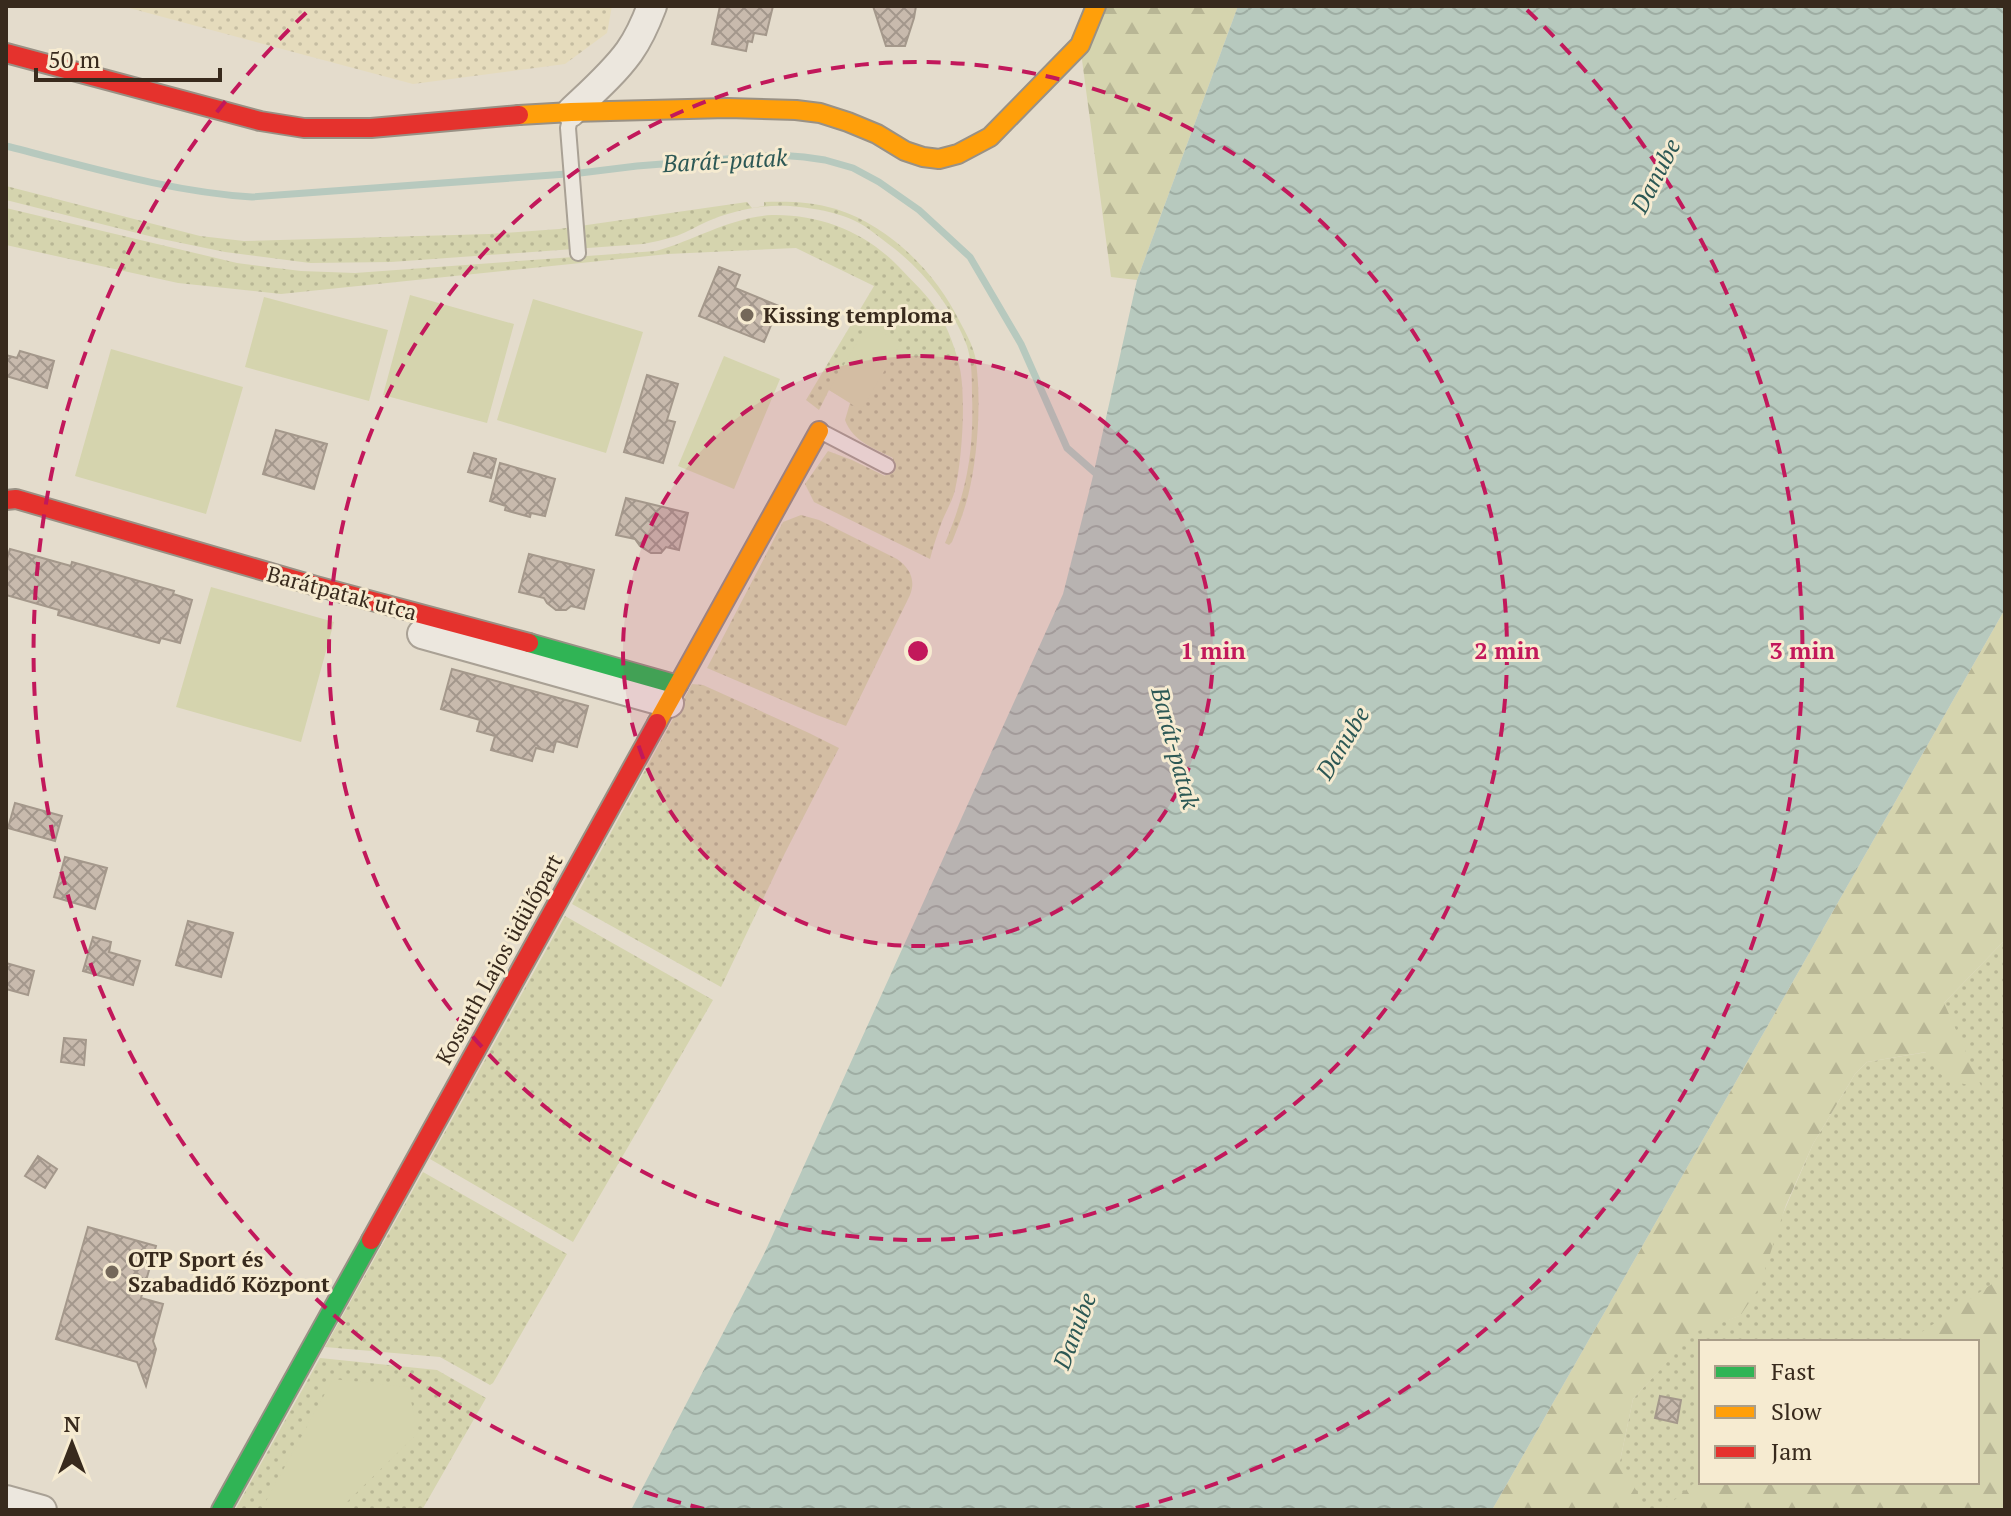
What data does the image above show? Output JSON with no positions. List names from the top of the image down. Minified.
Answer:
{"streets":{"street":["Barátpatak utca","Kossuth Lajos üdülőpart"]},"crossings":[["Barátpatak utca","Kossuth Lajos üdülőpart"]],"water":["Barát-patak","Danube"],"places":["Kissing temploma","OTP Sport és Szabadidő Központ"],"legend":["Fast","Slow","Jam"],"scale_bar":"50 m","north":"top","rings":["1 min","2 min","3 min"]}
